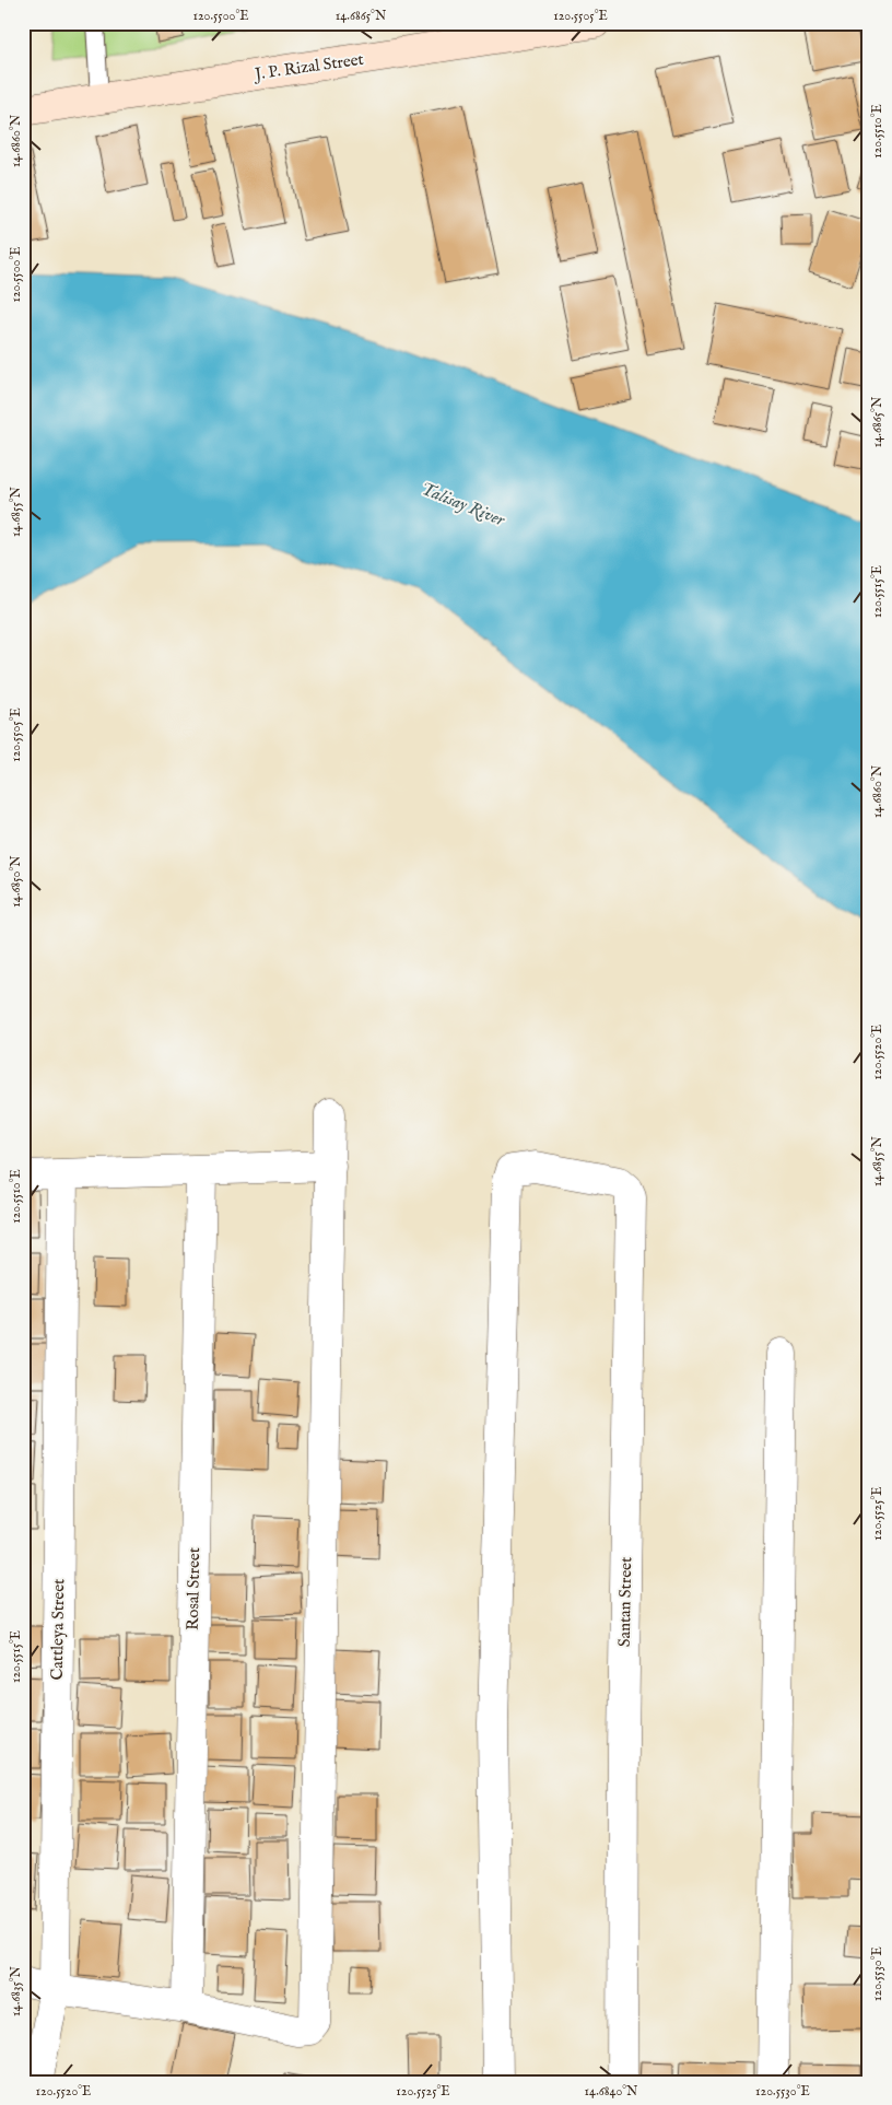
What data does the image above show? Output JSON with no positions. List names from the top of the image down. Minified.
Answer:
{"streets":{"street":["J. P. Rizal Street","Rosal Street","Santan Street","Cattleya Street"]},"water":["Talisay River"],"coordinates":["120.5500°E","14.6865°N","120.5505°E","120.5510°E","14.6860°N","14.6855°N","120.5515°E","14.6850°N","120.5520°E","120.5525°E","120.5530°E","14.6835°N","14.6840°N"]}
